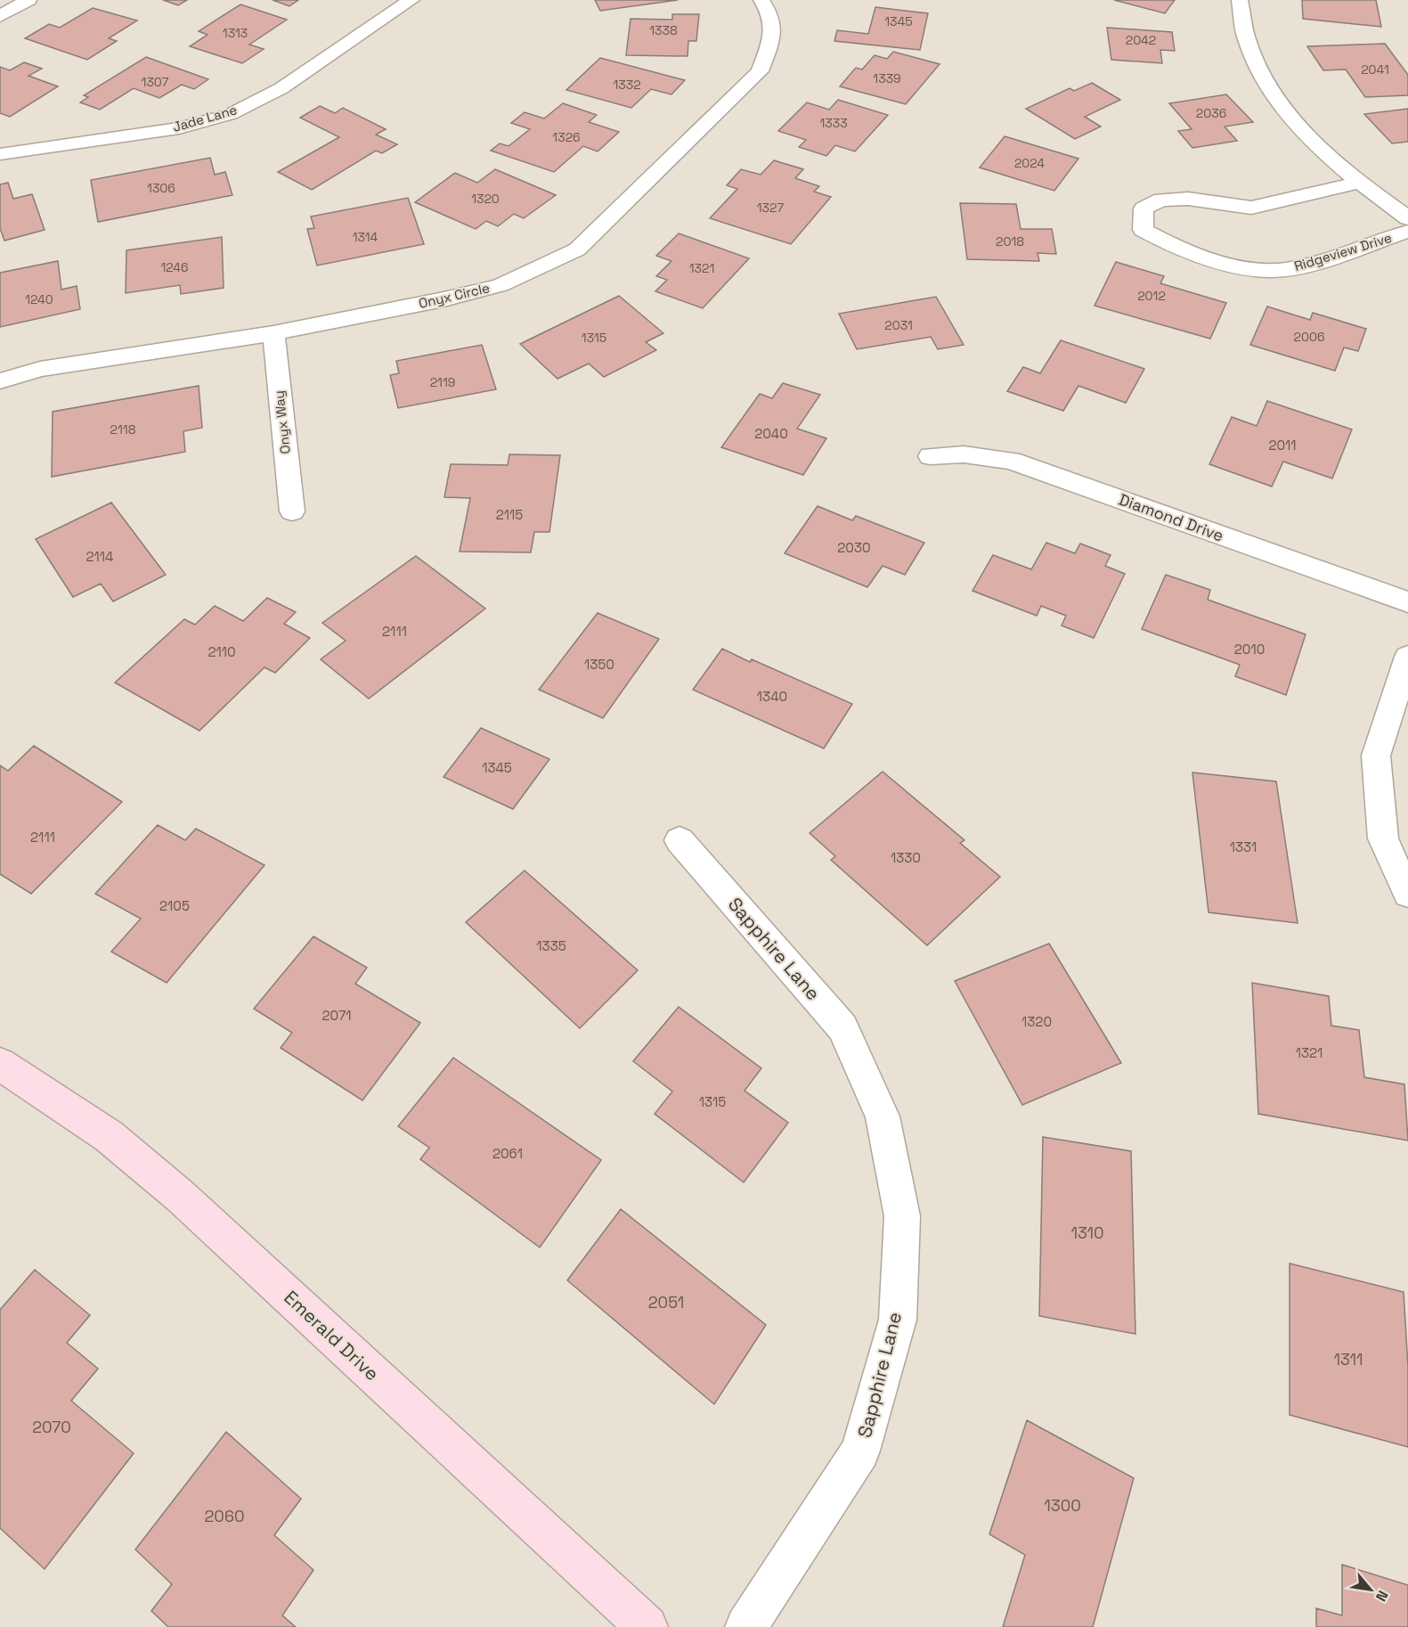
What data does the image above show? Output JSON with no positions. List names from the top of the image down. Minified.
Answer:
{"streets":{"street":["Jade Lane","Ridgeview Drive","Onyx Circle","Onyx Way","Diamond Drive","Sapphire Lane","Emerald Drive"]},"crossings":[["Onyx Circle","Onyx Way"]],"house_numbers":["1345","1338","1313","2042","2041","1339","1307","1332","2036","1333","1326","2024","1306","1320","1327","1314","2018","1246","1321","2012","1240","2031","2006","1315","2119","2118","2040","2011","2115","2030","2114","2111","2010","2110","1350","1340","1345","2111","1331","1330","2105","1335","2071","1320","1321","1315","2061","1310","2051","1311","2070","1300","2060"],"north":"bottom right"}
